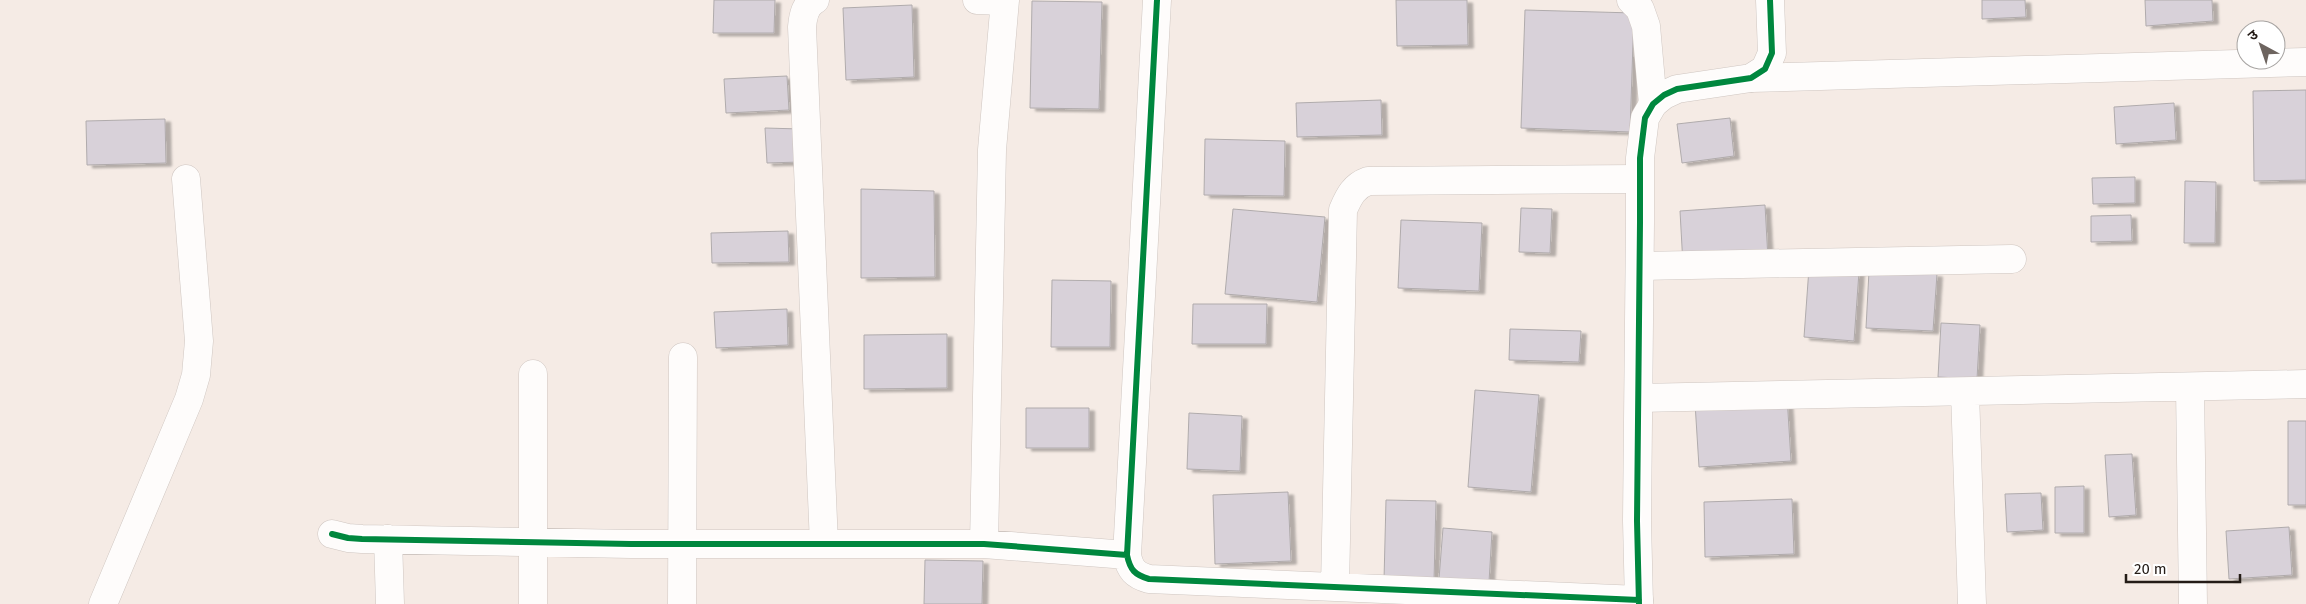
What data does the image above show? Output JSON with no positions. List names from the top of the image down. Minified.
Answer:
{"scale_bar":"20 m","north":"top left"}
